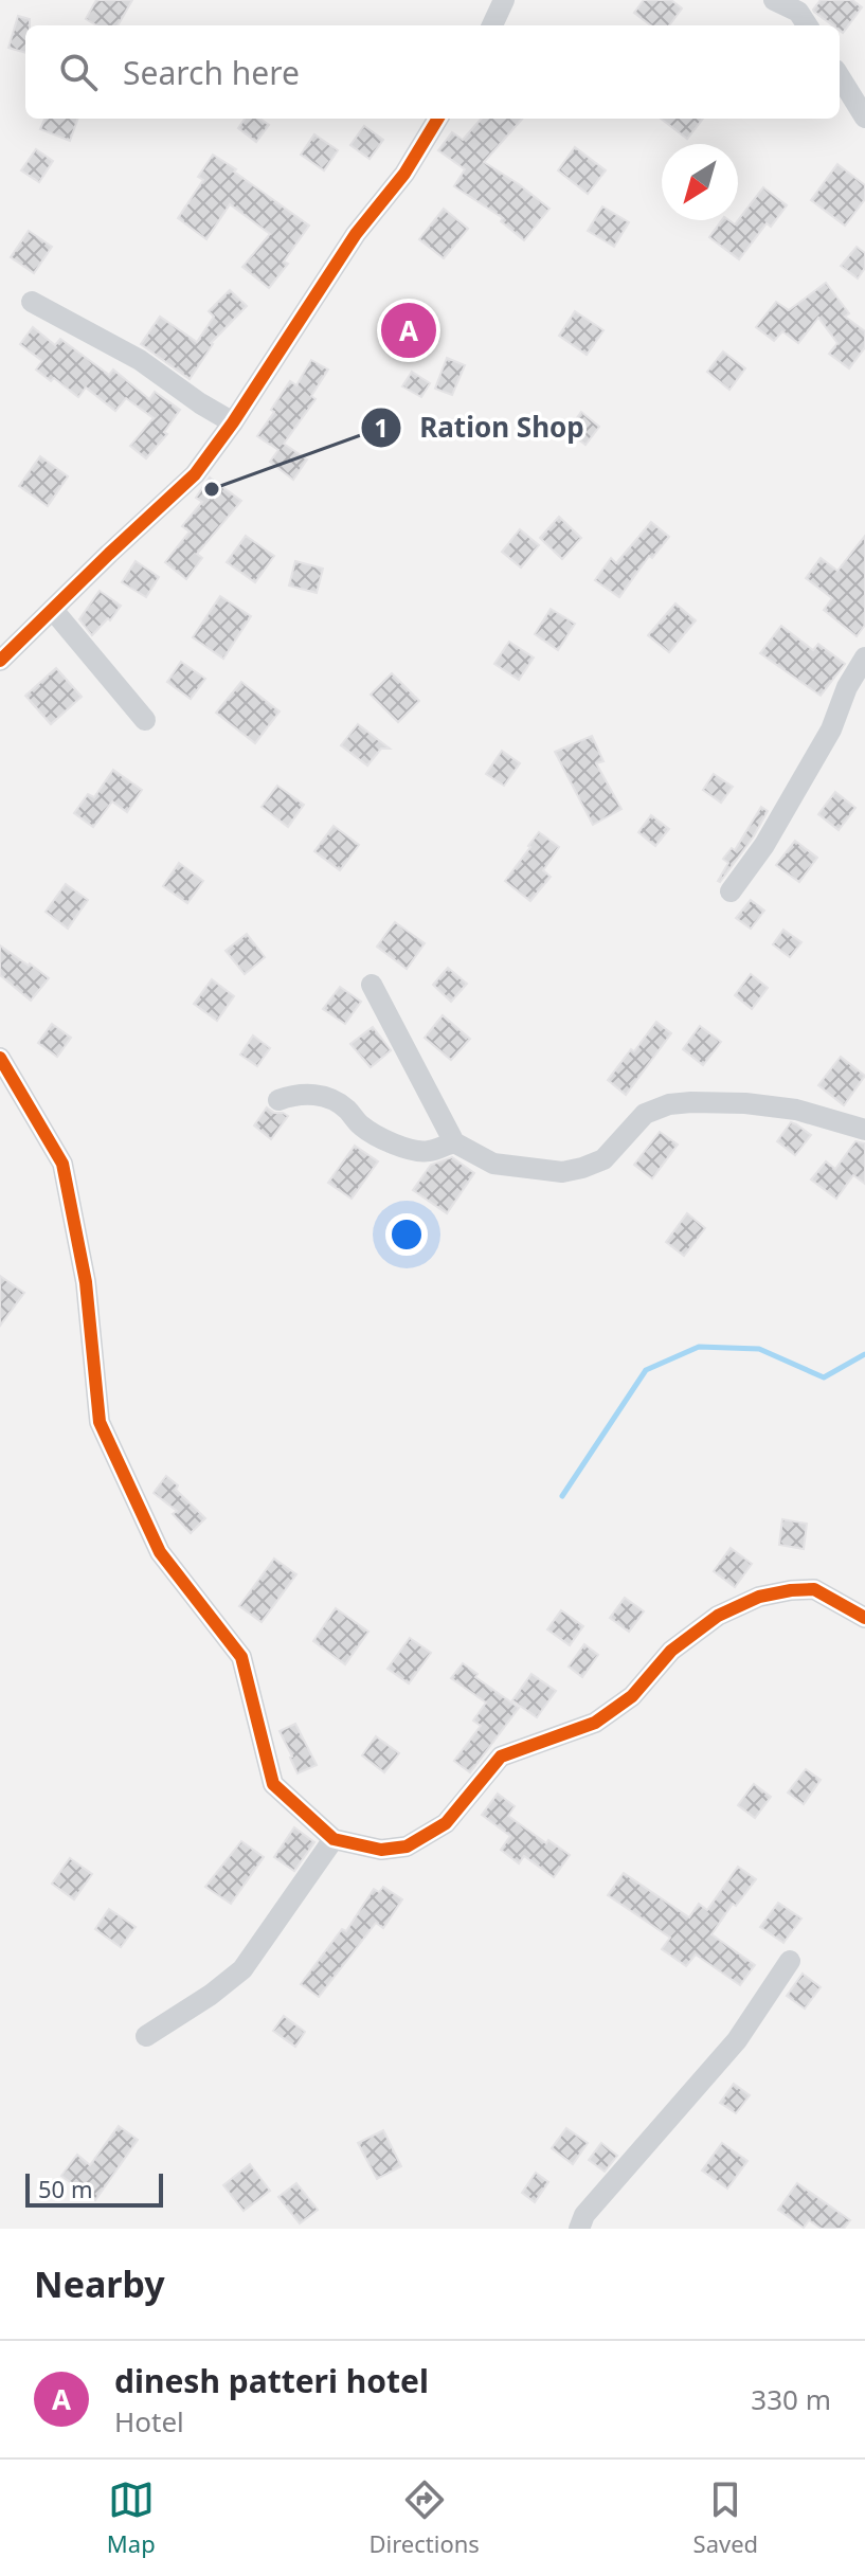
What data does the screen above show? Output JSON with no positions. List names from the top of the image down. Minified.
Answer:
{"places":["Ration Shop"],"scale_bar":"50 m","north":"bottom left","page":{"search":"Search here","pins":"A","scale":"50 m","heading":"Nearby","list":[{"mark":"A","name":"dinesh patteri hotel","note":"Hotel","value":"330 m"}],"nav":["Map","Directions","Saved"]}}
